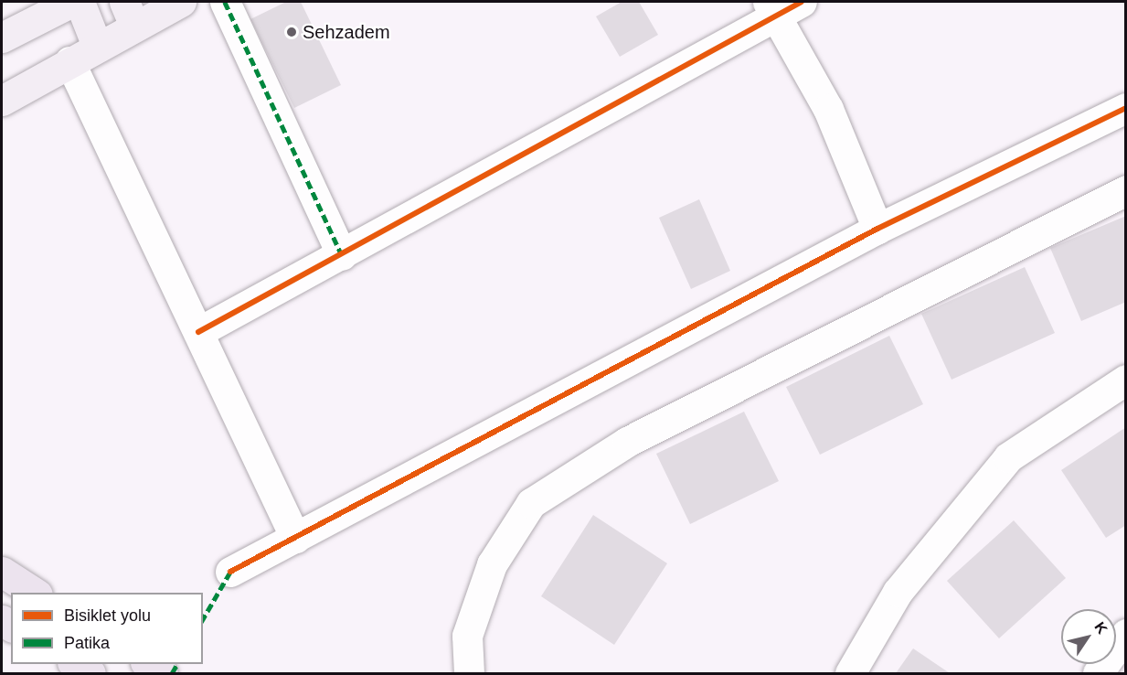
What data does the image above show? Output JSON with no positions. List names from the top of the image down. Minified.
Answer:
{"places":["Sehzadem"],"legend":["Bisiklet yolu","Patika"],"north":"top right"}
